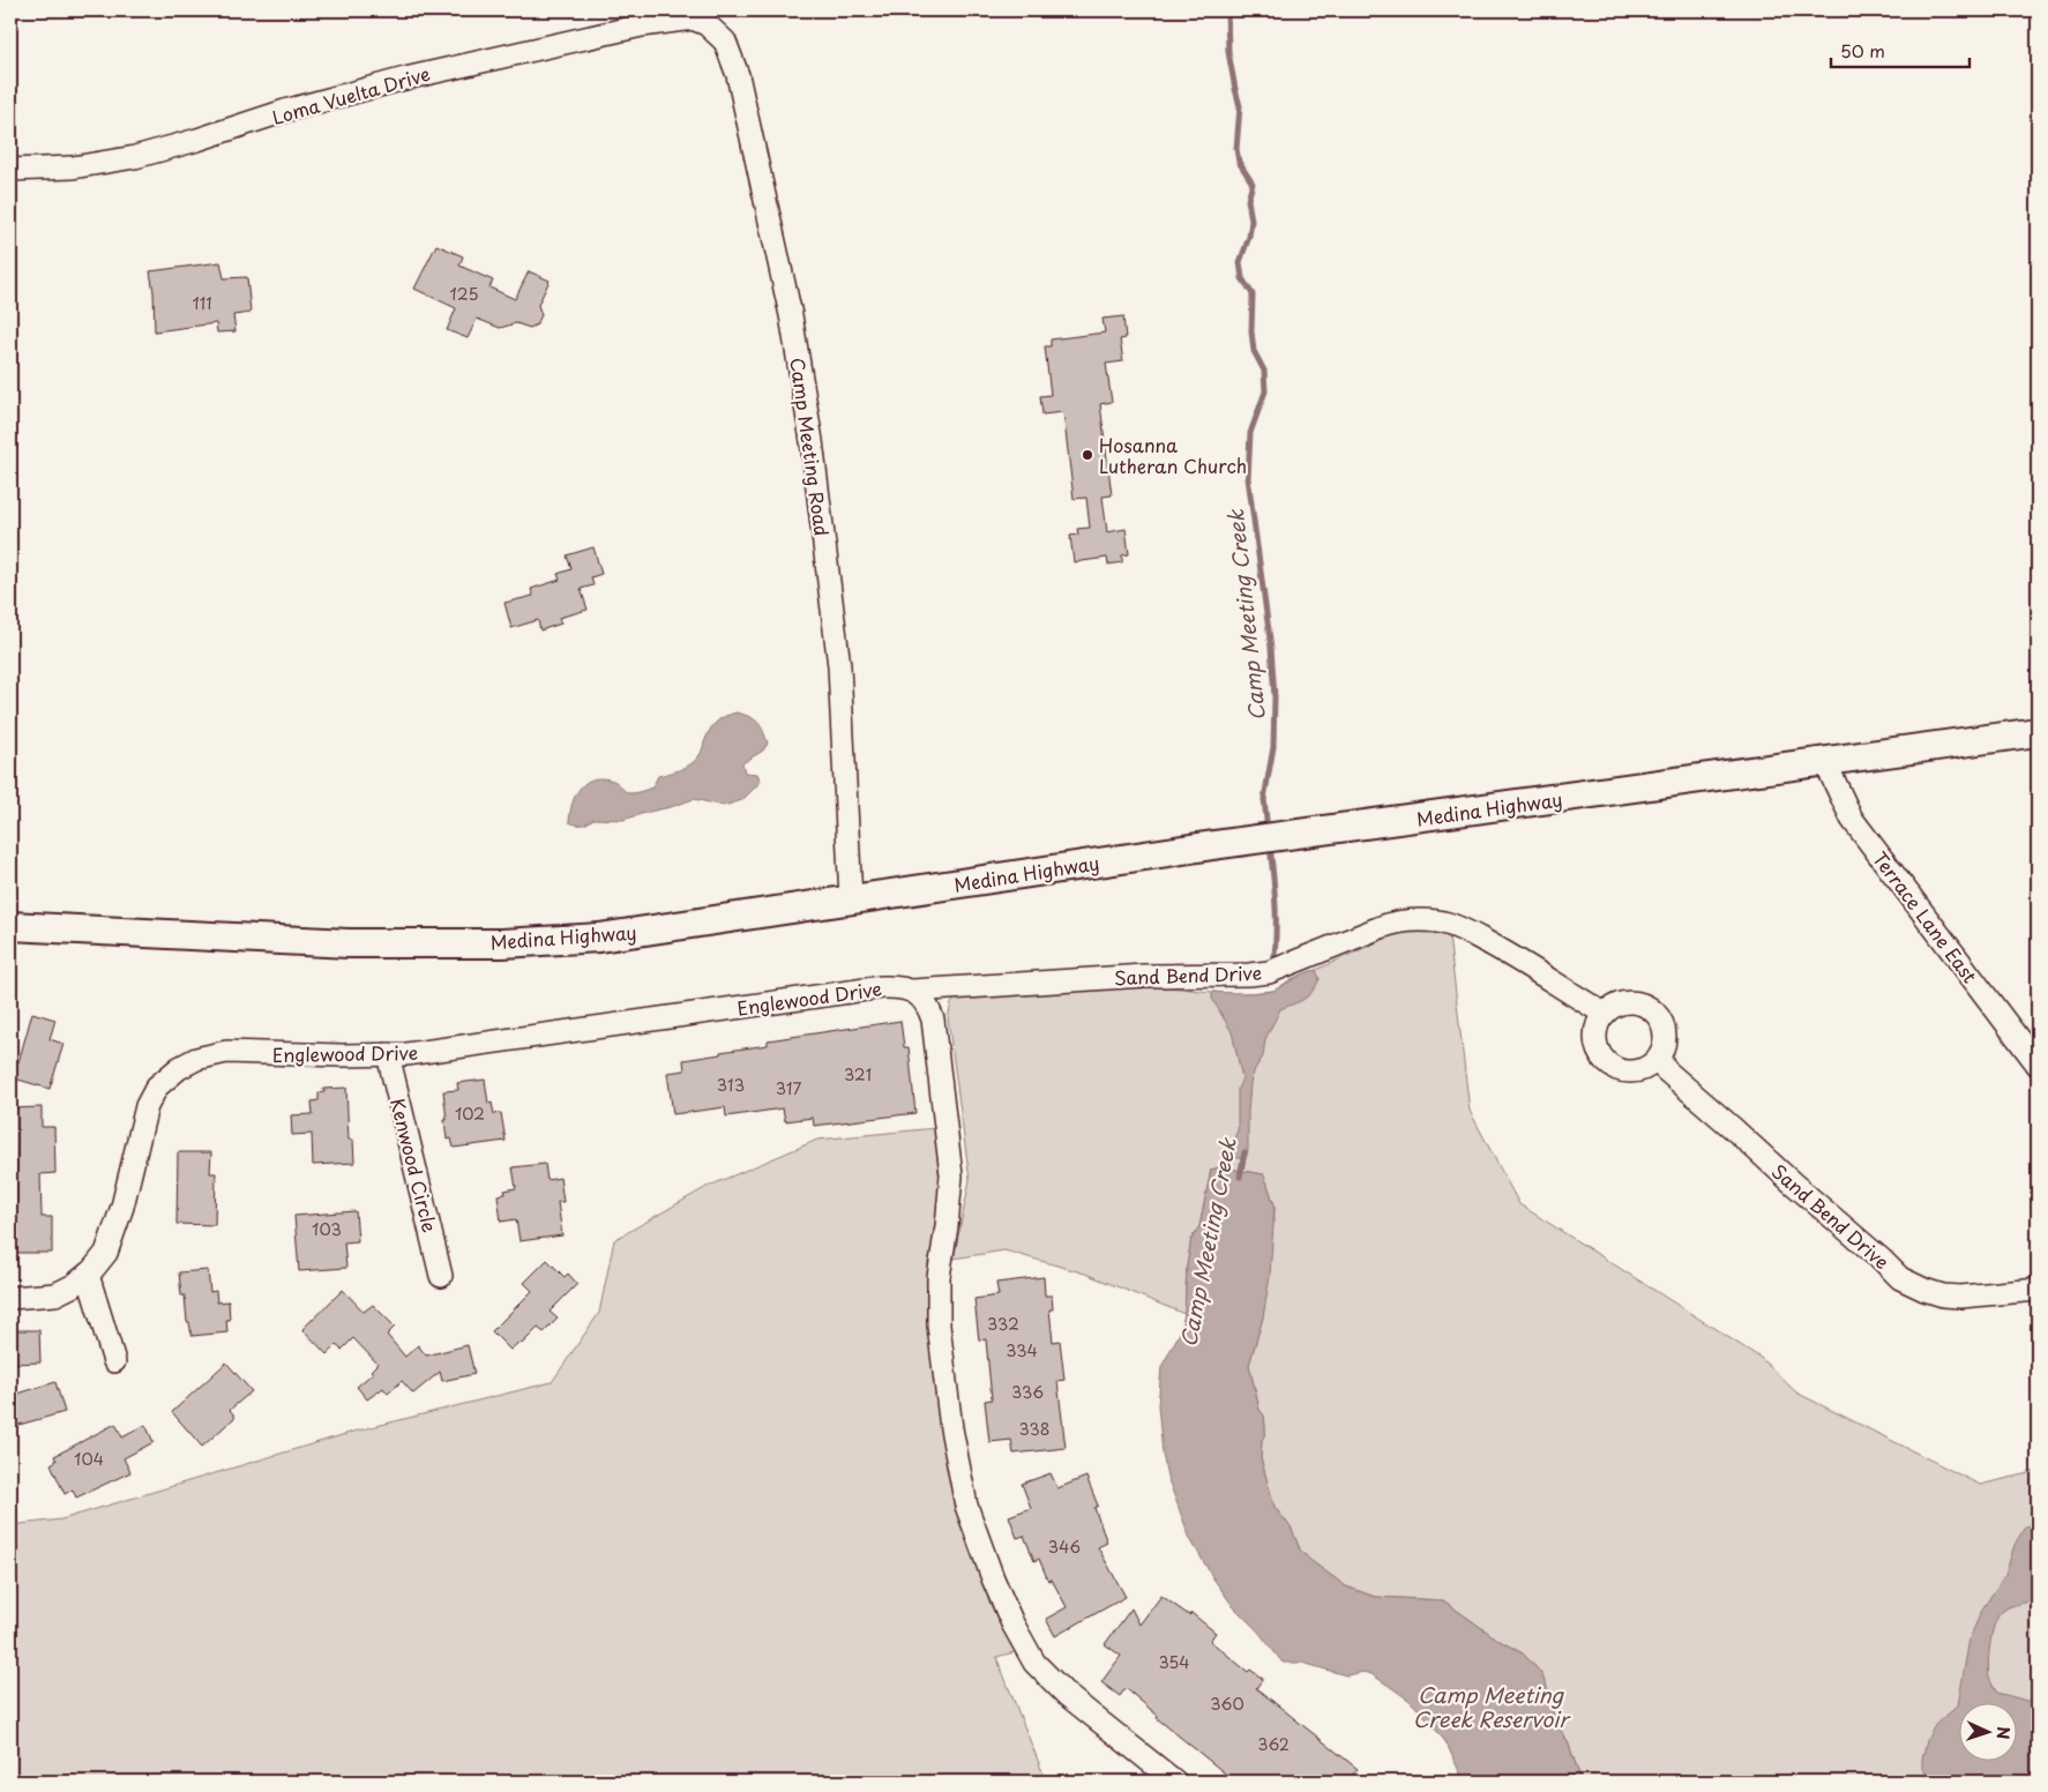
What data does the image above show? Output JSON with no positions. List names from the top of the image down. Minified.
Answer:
{"streets":{"main road":["Medina Highway"],"street":["Loma Vuelta Drive","Camp Meeting Road","Terrace Lane East","Sand Bend Drive","Englewood Drive","Kenwood Circle"]},"crossings":[["Loma Vuelta Drive","Camp Meeting Road"],["Camp Meeting Road","Medina Highway"],["Medina Highway","Terrace Lane East"],["Sand Bend Drive","Englewood Drive"],["Englewood Drive","Kenwood Circle"]],"water":["Camp Meeting Creek","Camp Meeting Creek Reservoir"],"places":["Hosanna Lutheran Church"],"house_numbers":["125","111","321","313","317","102","103","332","334","336","338","104","346","354","360","362"],"scale_bar":"50 m","north":"right"}
